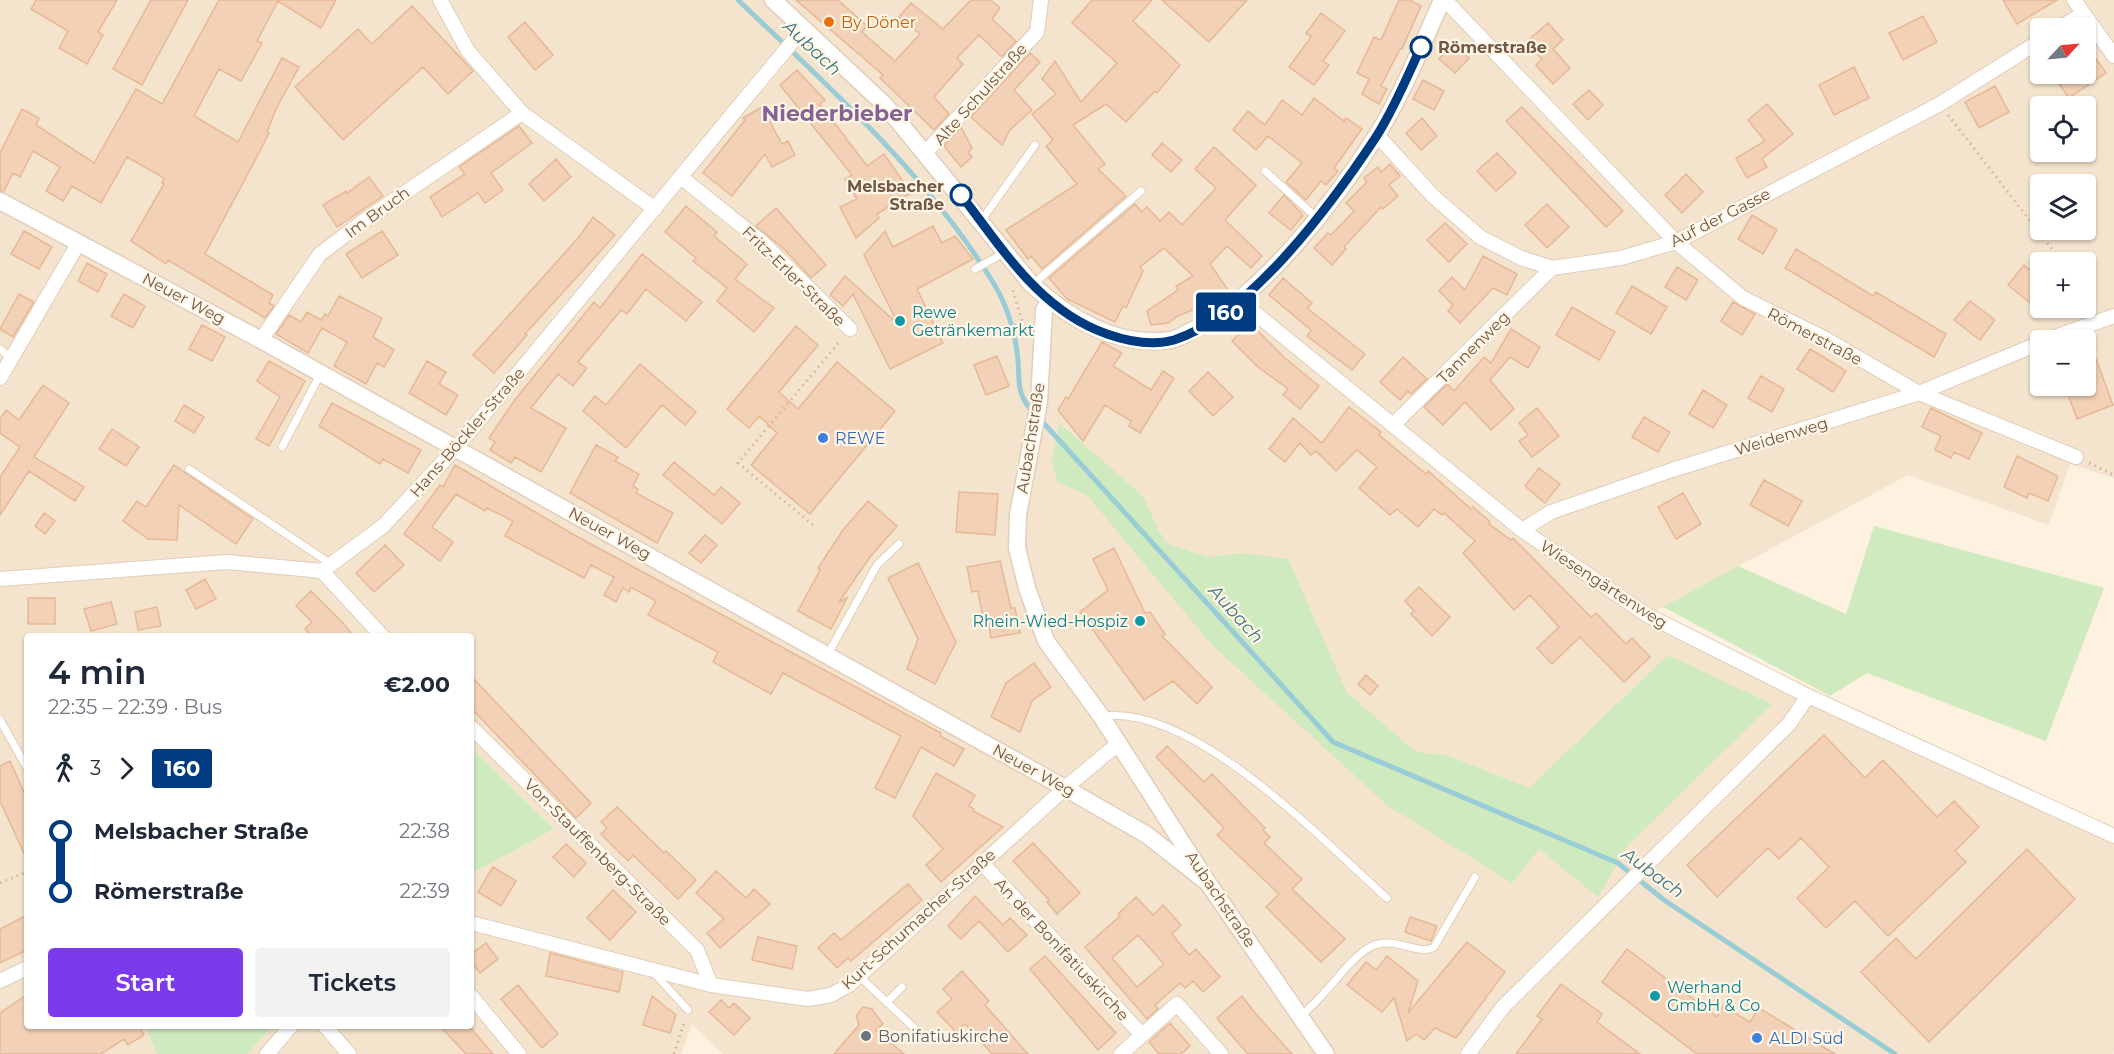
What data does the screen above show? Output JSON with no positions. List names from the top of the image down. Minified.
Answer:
{"streets":{"street":["Alte Schulstraße","Im Bruch","Auf der Gasse","Fritz-Erler-Straße","Neuer Weg","Römerstraße","Tannenweg","Hans-Böckler-Straße","Weidenweg","Aubachstraße","Wiesengärtenweg","Von-Stauffenberg-Straße","Kurt-Schumacher-Straße","An der Bonifatiuskirche"]},"crossings":[["Im Bruch","Neuer Weg"],["Auf der Gasse","Römerstraße"],["Auf der Gasse","Tannenweg"],["Fritz-Erler-Straße","Hans-Böckler-Straße"],["Neuer Weg","Hans-Böckler-Straße"],["Neuer Weg","Aubachstraße"],["Neuer Weg","Kurt-Schumacher-Straße"],["Römerstraße","Weidenweg"],["Tannenweg","Wiesengärtenweg"],["Weidenweg","Wiesengärtenweg"],["Von-Stauffenberg-Straße","Kurt-Schumacher-Straße"],["Kurt-Schumacher-Straße","An der Bonifatiuskirche"]],"districts":["Niederbieber"],"water":["Aubach"],"places":["By Döner","Römerstraße","Melsbacher Straße","Rewe Getränkemarkt","REWE","Rhein-Wied-Hospiz","Werhand GmbH & Co","Bonifatiuskirche","ALDI Süd"],"lines":["bus line 160"],"north":"top right","page":{"on_map":"160","map_buttons":["+","−"],"heading":["4 min","22:35 – 22:39 · Bus","€2.00"],"legs":["3","160"],"list":[{"name":"Melsbacher Straße","value":"22:38"},{"name":"Römerstraße","value":"22:39"}],"buttons":["Start","Tickets"]}}
